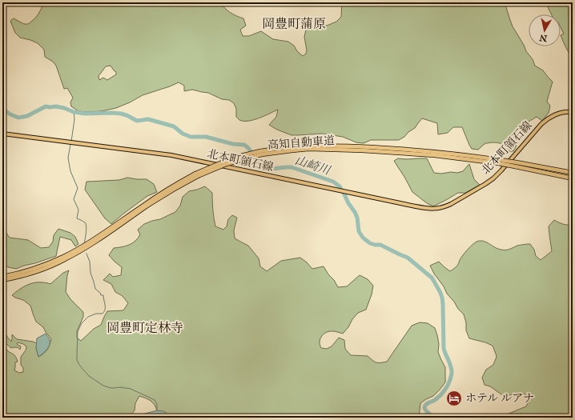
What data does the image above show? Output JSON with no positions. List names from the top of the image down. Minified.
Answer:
{"streets":{"highway":["高知自動車道"],"main road":["北本町領石線"]},"districts":["岡豊町蒲原","岡豊町定林寺"],"water":["山崎川"],"places":{"hotel":["ホテル ルアナ"]},"north":"bottom"}
